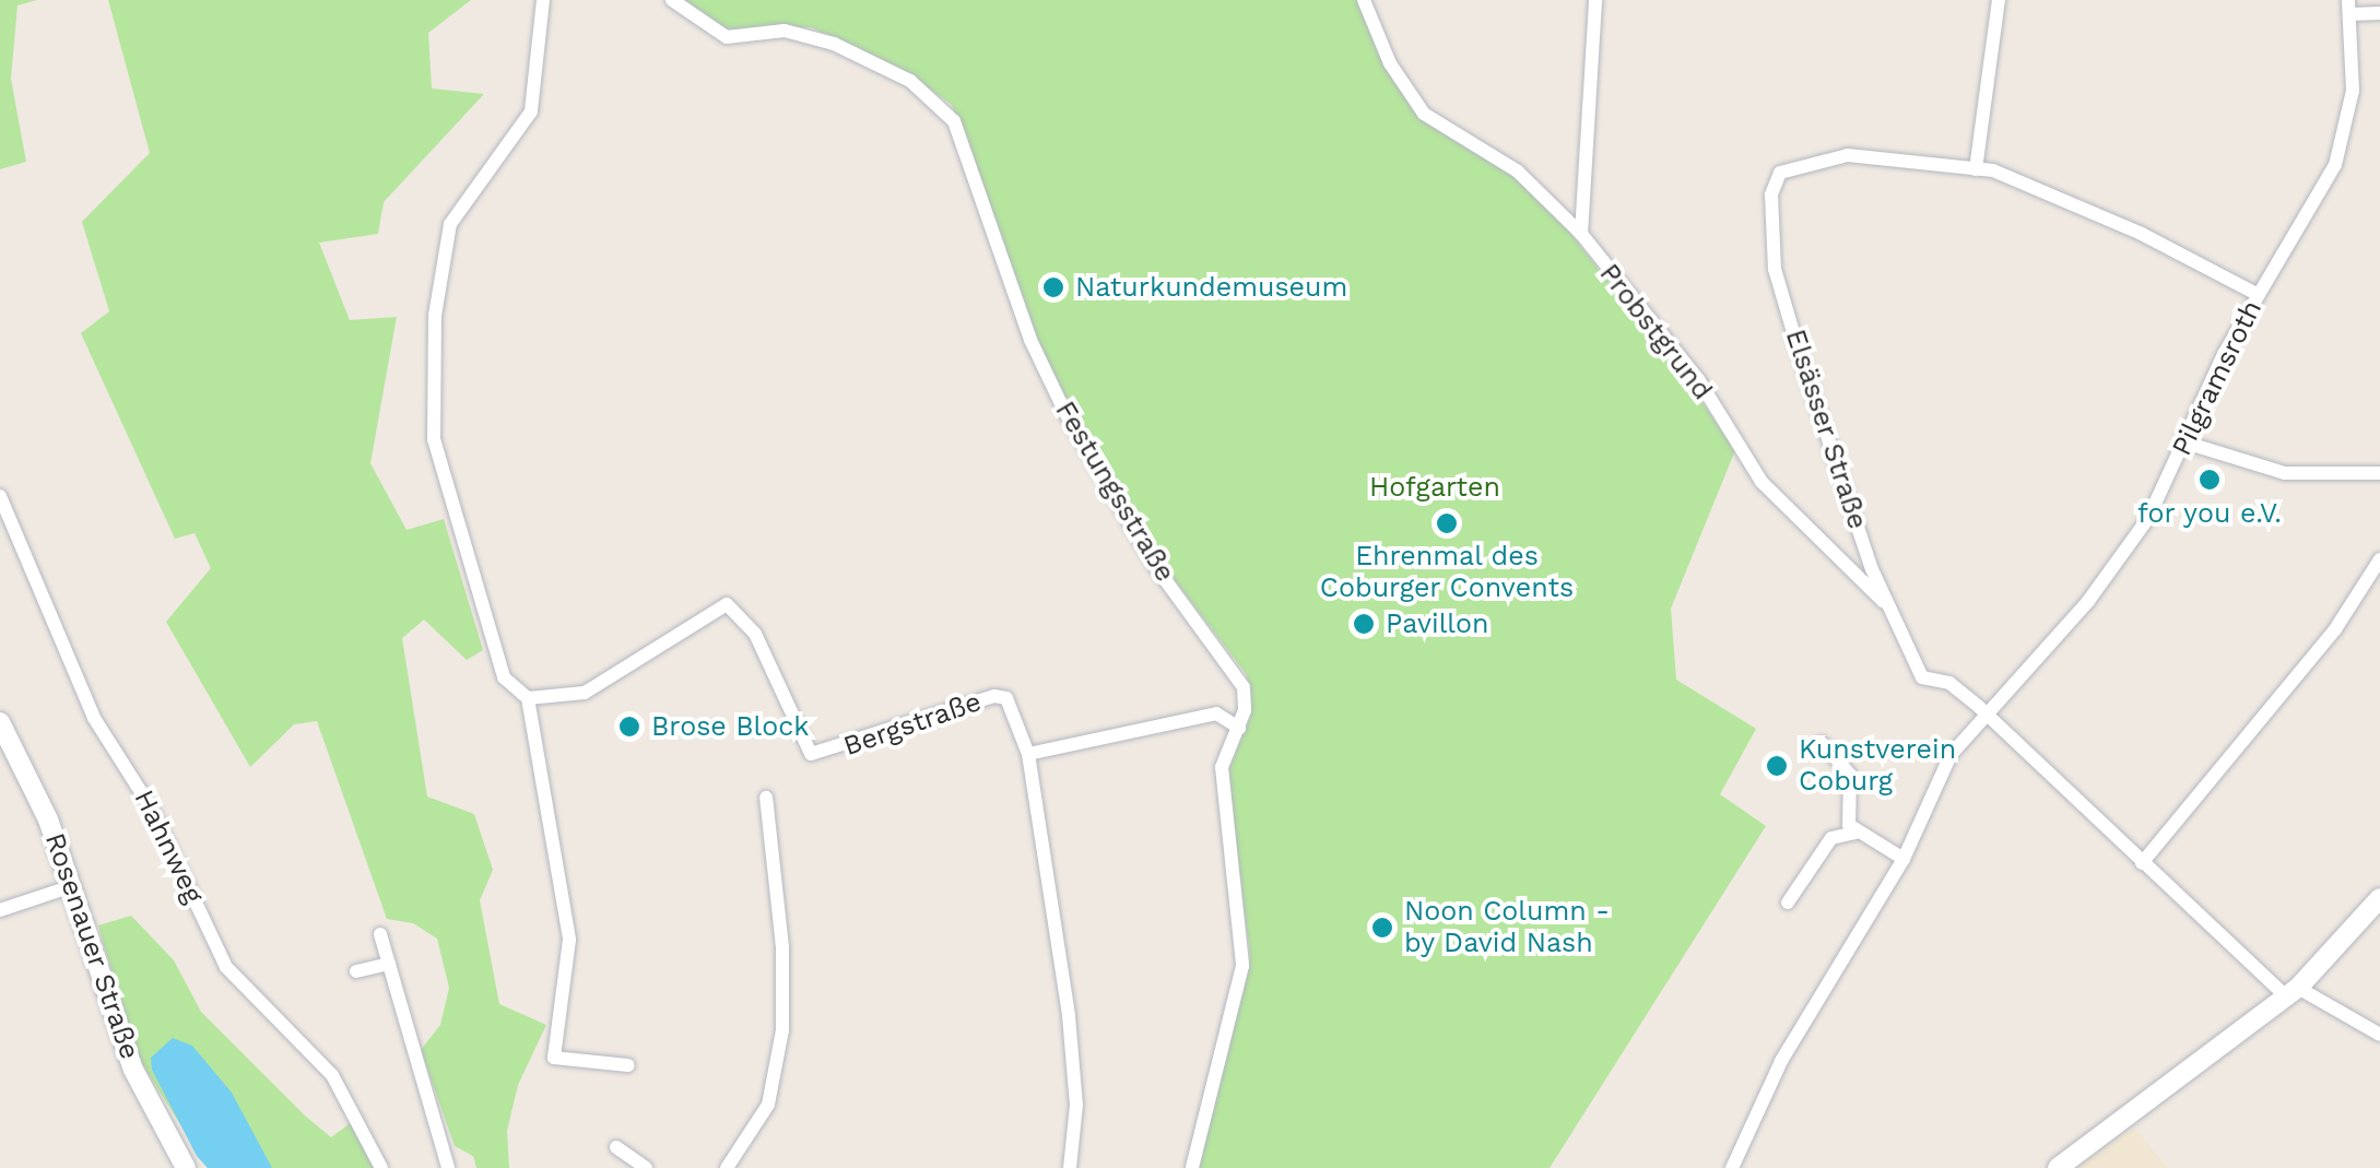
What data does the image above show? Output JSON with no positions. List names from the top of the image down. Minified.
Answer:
{"streets":{"street":["Probstgrund","Pilgramsroth","Elsässer Straße","Festungsstraße","Bergstraße","Hahnweg","Rosenauer Straße"]},"crossings":[["Probstgrund","Elsässer Straße"],["Pilgramsroth","Elsässer Straße"]],"parks":["Hofgarten"],"places":["Naturkundemuseum","for you e.V.","Ehrenmal des Coburger Convents","Pavillon","Brose Block","Kunstverein Coburg","Noon Column - by David Nash"]}
